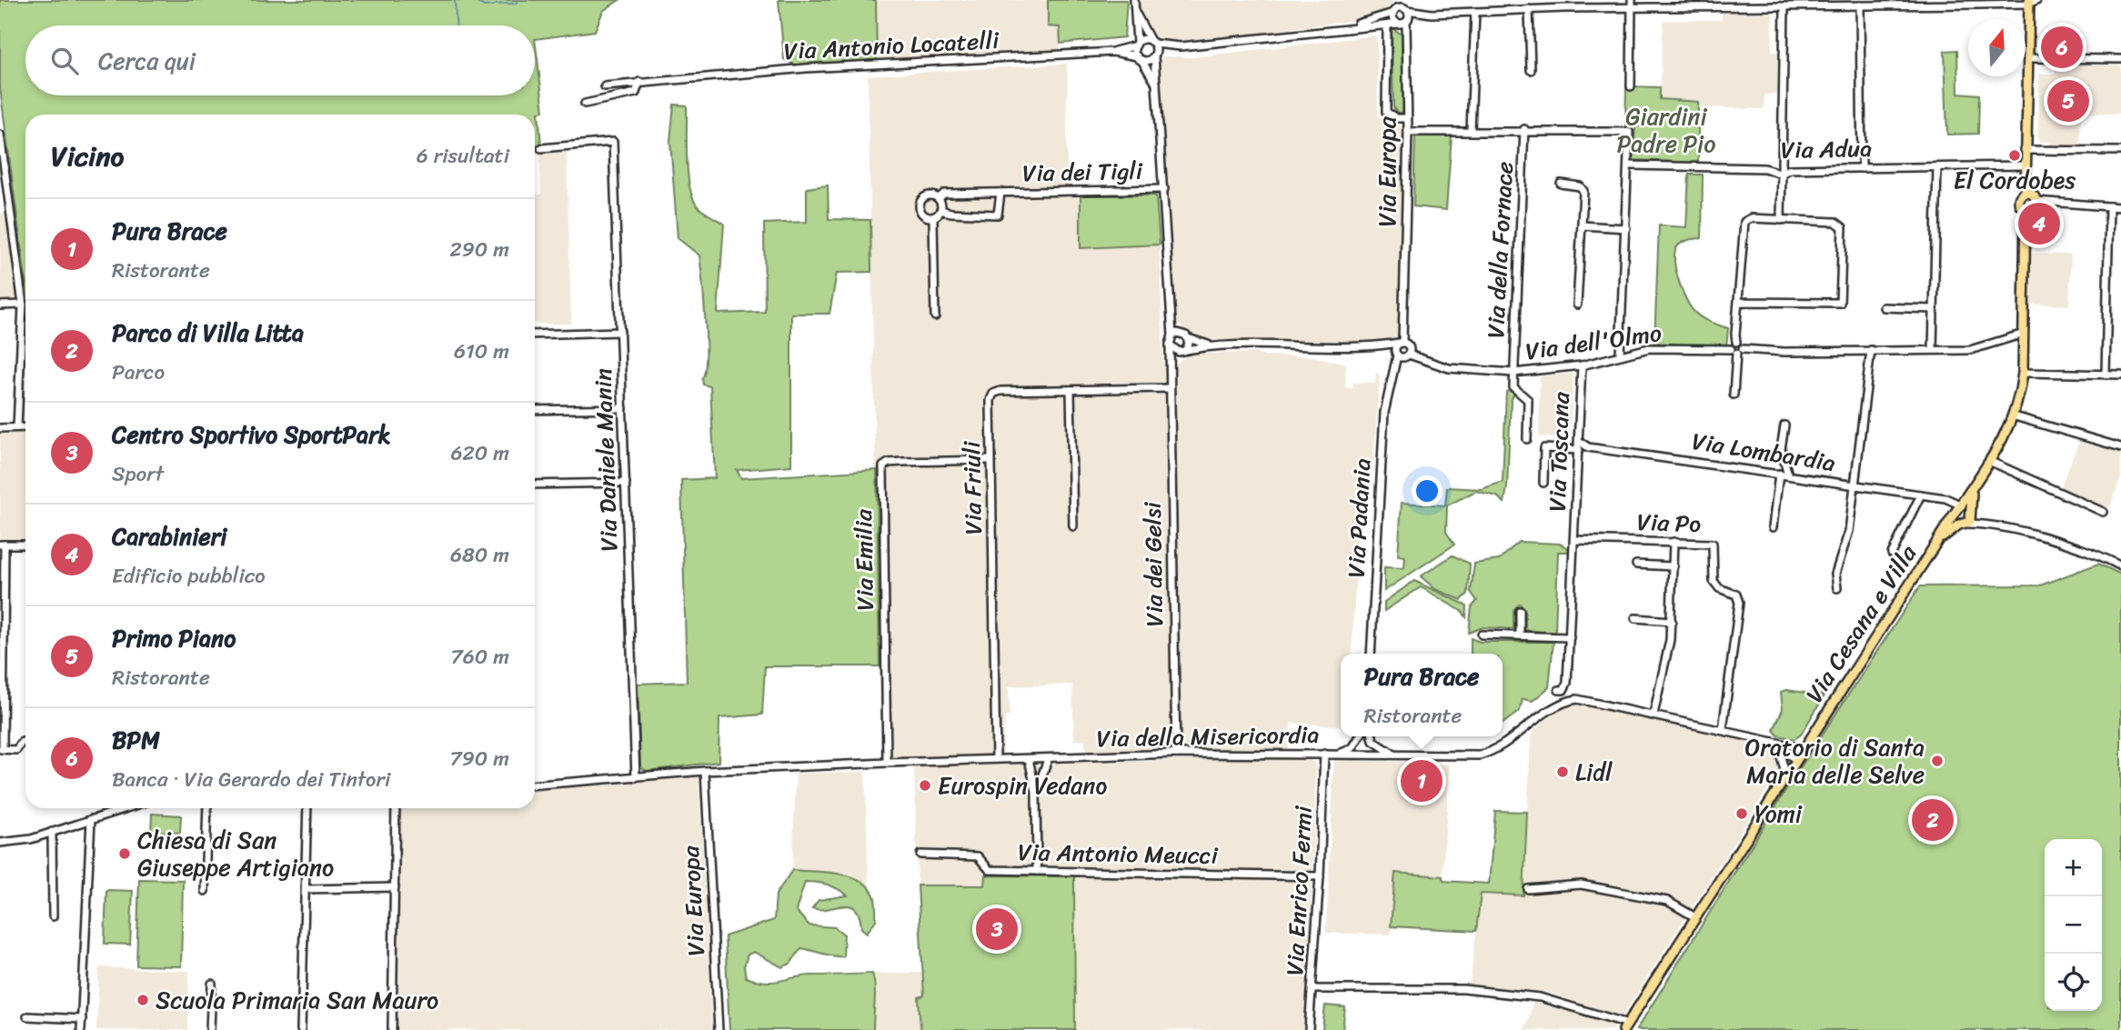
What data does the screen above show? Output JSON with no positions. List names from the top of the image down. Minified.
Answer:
{"streets":{"main road":["Via Cesana e Villa"],"street":["Via Antonio Locatelli","Via Adua","Via dei Tigli","Via Europa","Via della Fornace","Via dell'Olmo","Via Toscana","Via Lombardia","Via Daniele Manin","Via Friuli","Via Padania","Via Po","Via Emilia","Via dei Gelsi","Via della Misericordia","Via Antonio Meucci","Via Enrico Fermi"]},"crossings":[["Via Europa","Via Padania"],["Via Europa","Via della Misericordia"],["Via della Fornace","Via dell'Olmo"],["Via dell'Olmo","Via Toscana"],["Via dell'Olmo","Via Padania"],["Via dell'Olmo","Via Cesana e Villa"],["Via Toscana","Via Lombardia"],["Via Toscana","Via Po"],["Via Lombardia","Via Cesana e Villa"],["Via Daniele Manin","Via della Misericordia"],["Via Friuli","Via Emilia"],["Via Friuli","Via dei Gelsi"],["Via Friuli","Via della Misericordia"],["Via Po","Via della Misericordia"],["Via Emilia","Via della Misericordia"],["Via dei Gelsi","Via della Misericordia"],["Via Cesana e Villa","Via della Misericordia"],["Via della Misericordia","Via Enrico Fermi"],["Via Antonio Meucci","Via Enrico Fermi"]],"parks":["Giardini Padre Pio"],"places":["El Cordobes","Oratorio di Santa Maria delle Selve","Lidl","Eurospin Vedano","Yomi","Chiesa di San Giuseppe Artigiano","Scuola Primaria San Mauro"],"north":"top","page":{"pins":["6","5","4","1","2","3"],"search":"Cerca qui","heading":["Vicino","6 risultati"],"list":[{"mark":"1","name":"Pura Brace","note":"Ristorante","value":"290 m"},{"mark":"2","name":"Parco di Villa Litta","note":"Parco","value":"610 m"},{"mark":"3","name":"Centro Sportivo SportPark","note":"Sport","value":"620 m"},{"mark":"4","name":"Carabinieri","note":"Edificio pubblico","value":"680 m"},{"mark":"5","name":"Primo Piano","note":"Ristorante","value":"760 m"},{"mark":"6","name":"BPM","note":"Banca · Via Gerardo dei Tintori","value":"790 m"}],"popup":["Pura Brace","Ristorante"],"map_buttons":["+","−"]}}
